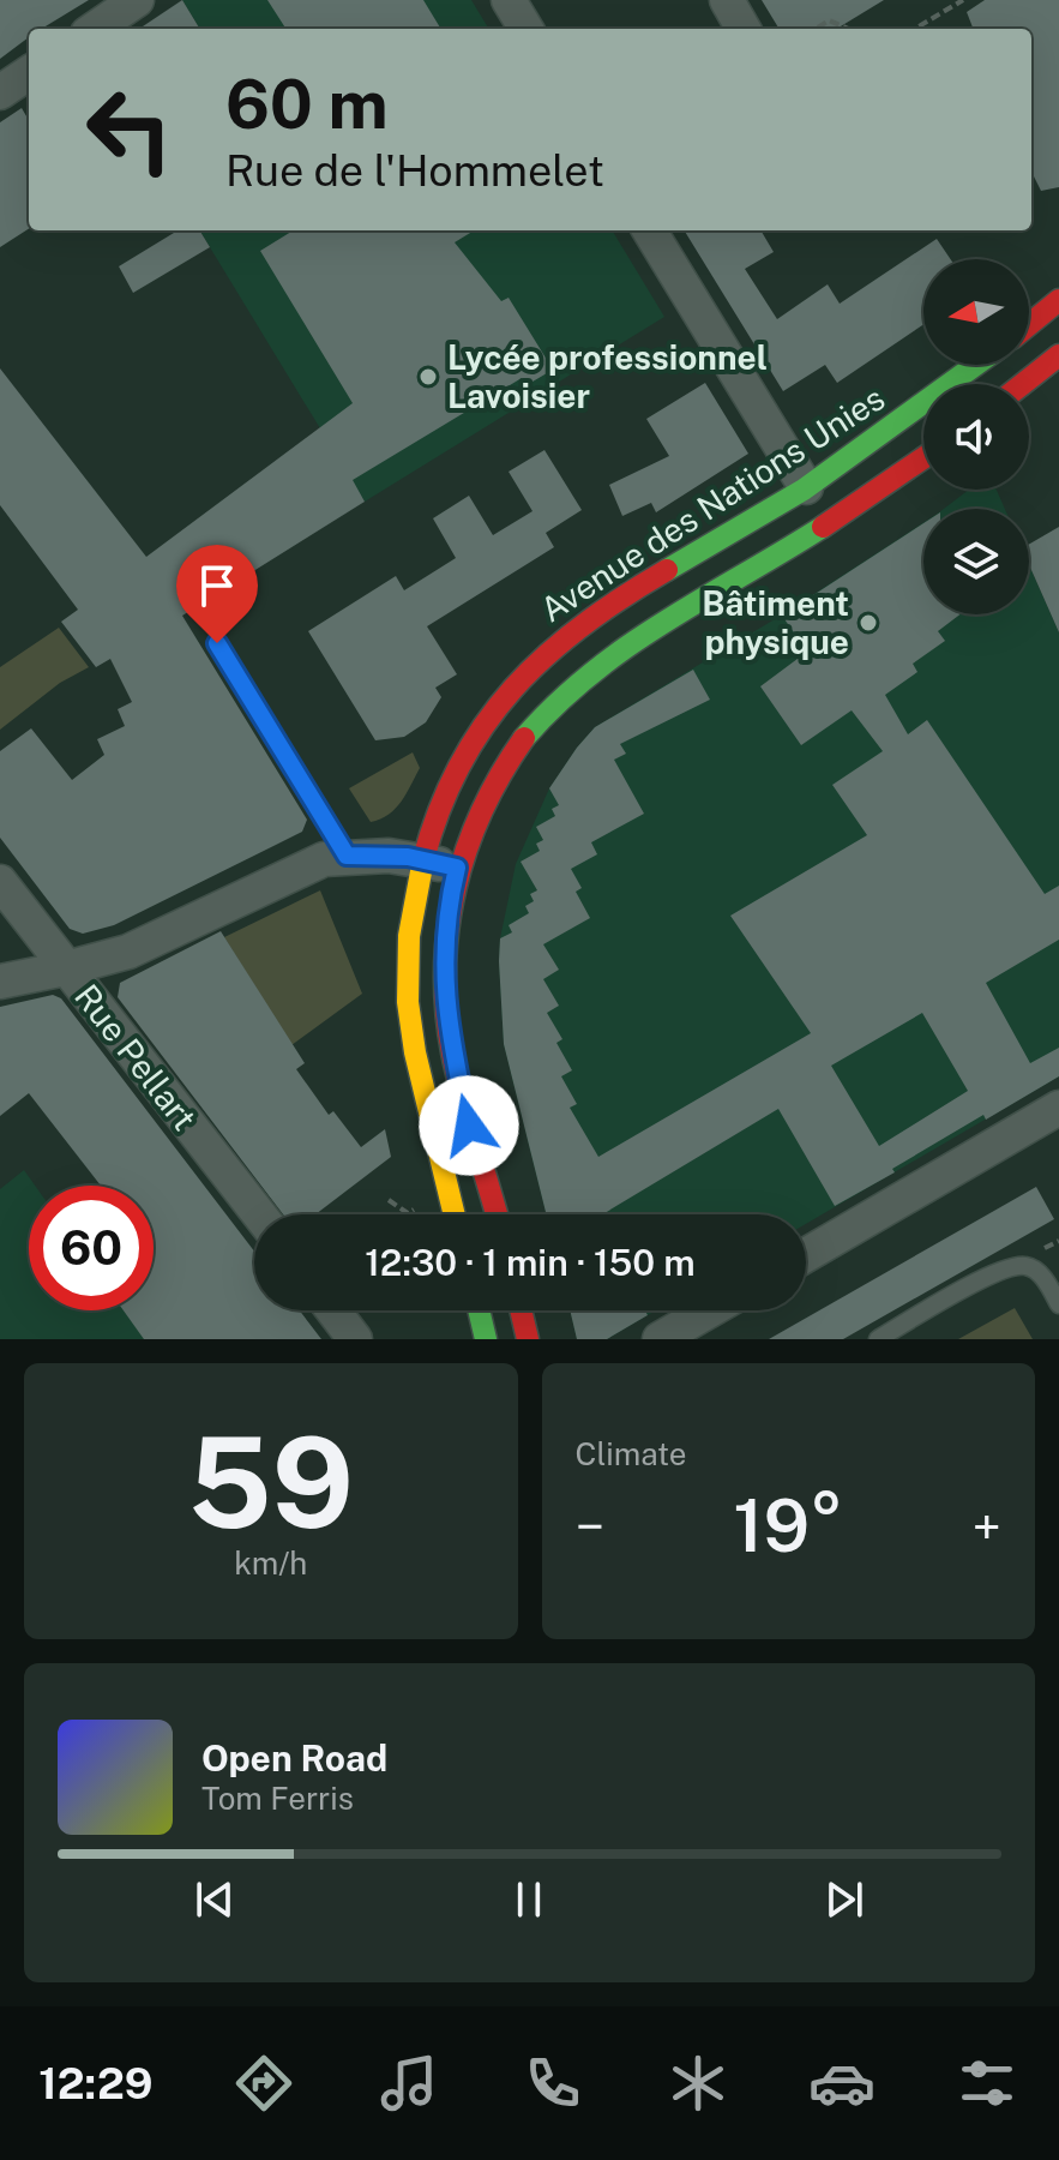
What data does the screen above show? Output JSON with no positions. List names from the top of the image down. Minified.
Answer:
{"streets":{"main road":["Avenue des Nations Unies"],"street":["Rue Pellart"]},"places":["Lycée professionnel Lavoisier","Bâtiment physique"],"north":"left","page":{"turn":["60 m","Rue de l'Hommelet"],"limit":"60","trip":"12:30 · 1 min · 150 m","tile":[["59","km/h"],"Climate"],"heat":["−","19°","+"],"song":["Open Road","Tom Ferris"],"tabs":"12:29"}}
